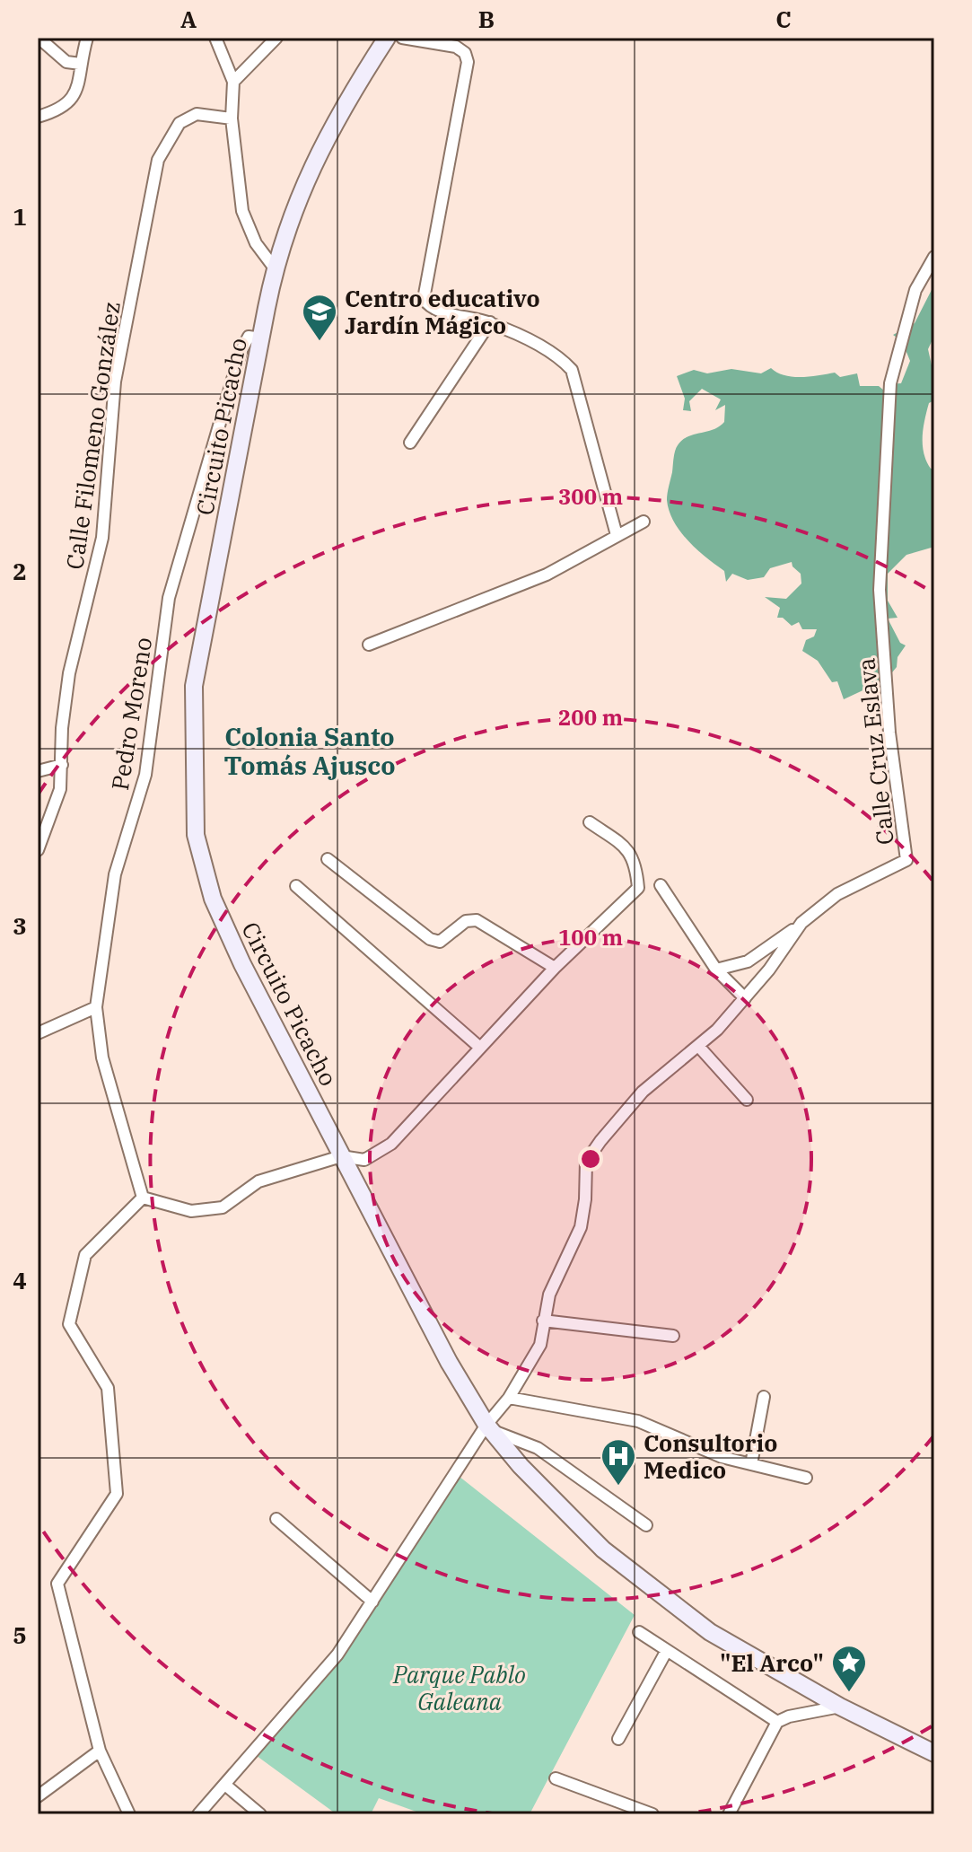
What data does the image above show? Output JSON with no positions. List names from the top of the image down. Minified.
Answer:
{"streets":{"main road":["Circuito Picacho"],"street":["Calle Filomeno González","Pedro Moreno","Calle Cruz Eslava"]},"crossings":[["Circuito Picacho","Pedro Moreno"],["Circuito Picacho","Calle Cruz Eslava"]],"districts":["Colonia Santo Tomás Ajusco"],"parks":["Parque Pablo Galeana"],"places":{"school or university":["Centro educativo Jardín Mágico"],"hospital":["Consultorio Medico"],"place":["\"El Arco\""]},"grid":{"columns":["A","B","C"],"rows":["1","2","3","4","5"]},"rings":["300 m","200 m","100 m"]}
